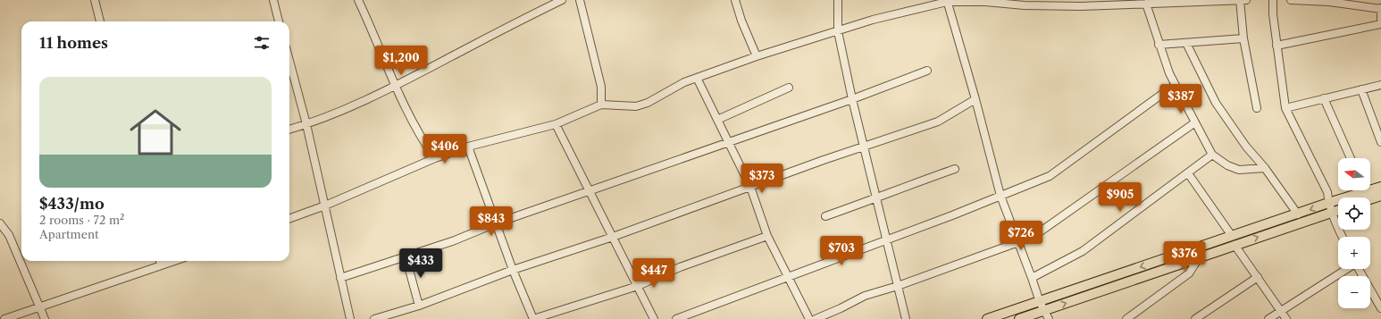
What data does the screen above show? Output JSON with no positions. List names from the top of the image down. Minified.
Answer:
{"north":"left","page":{"heading":"11 homes","price":["$1,200","$387","$406","$373","$905","$843","$726","$703","$376","$433","$447"],"list":[{"name":"$433/mo","note":"2 rooms · 72 m² · Apartment"}],"map_buttons":["+","−"]}}
